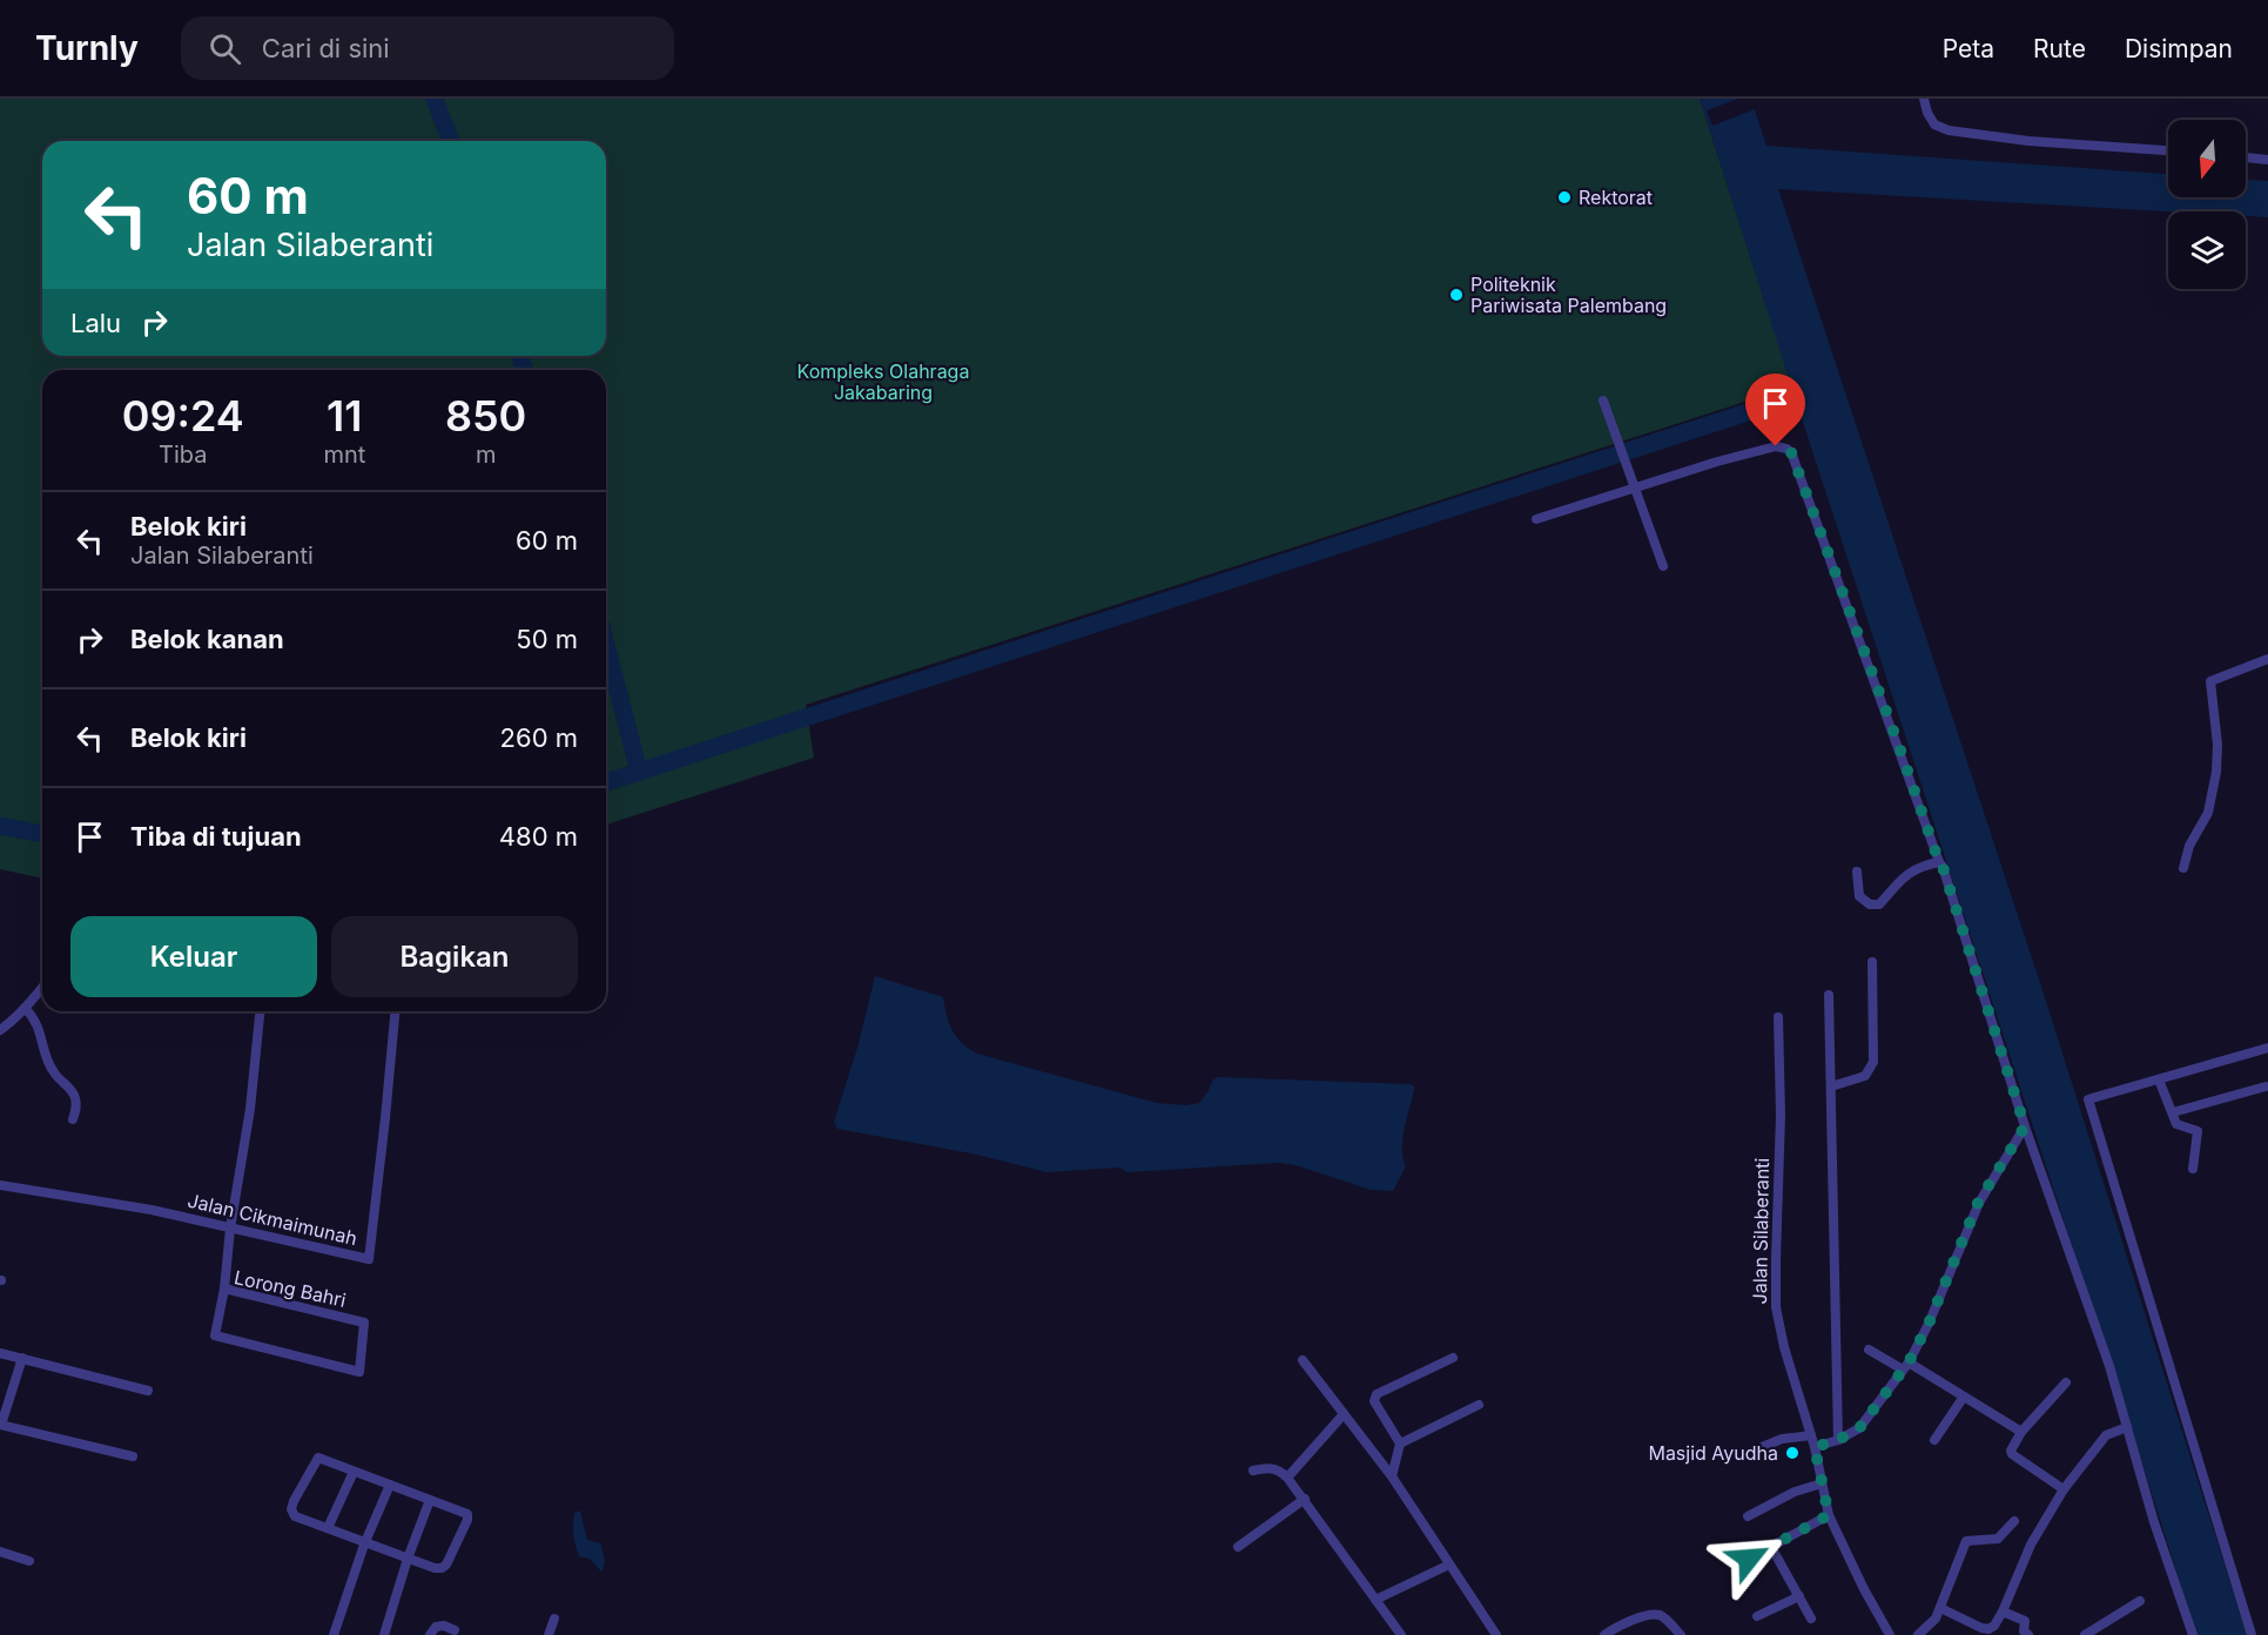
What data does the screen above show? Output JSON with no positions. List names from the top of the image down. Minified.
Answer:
{"streets":{"street":["Jalan Cikmaimunah","Jalan Silaberanti","Lorong Bahri"]},"parks":["Kompleks Olahraga Jakabaring"],"places":["Rektorat","Politeknik Pariwisata Palembang","Masjid Ayudha"],"north":"bottom","page":{"header":"Turnly","search":"Cari di sini","nav":["Peta","Rute","Disimpan"],"turn":["60 m","Jalan Silaberanti"],"then":"Lalu","eta":["09:24","Tiba","11","mnt","850","m"],"list":[{"name":"Belok kiri","note":"Jalan Silaberanti","value":"60 m"},{"name":"Belok kanan","value":"50 m"},{"name":"Belok kiri","value":"260 m"},{"name":"Tiba di tujuan","value":"480 m"}],"buttons":["Keluar","Bagikan"]}}
